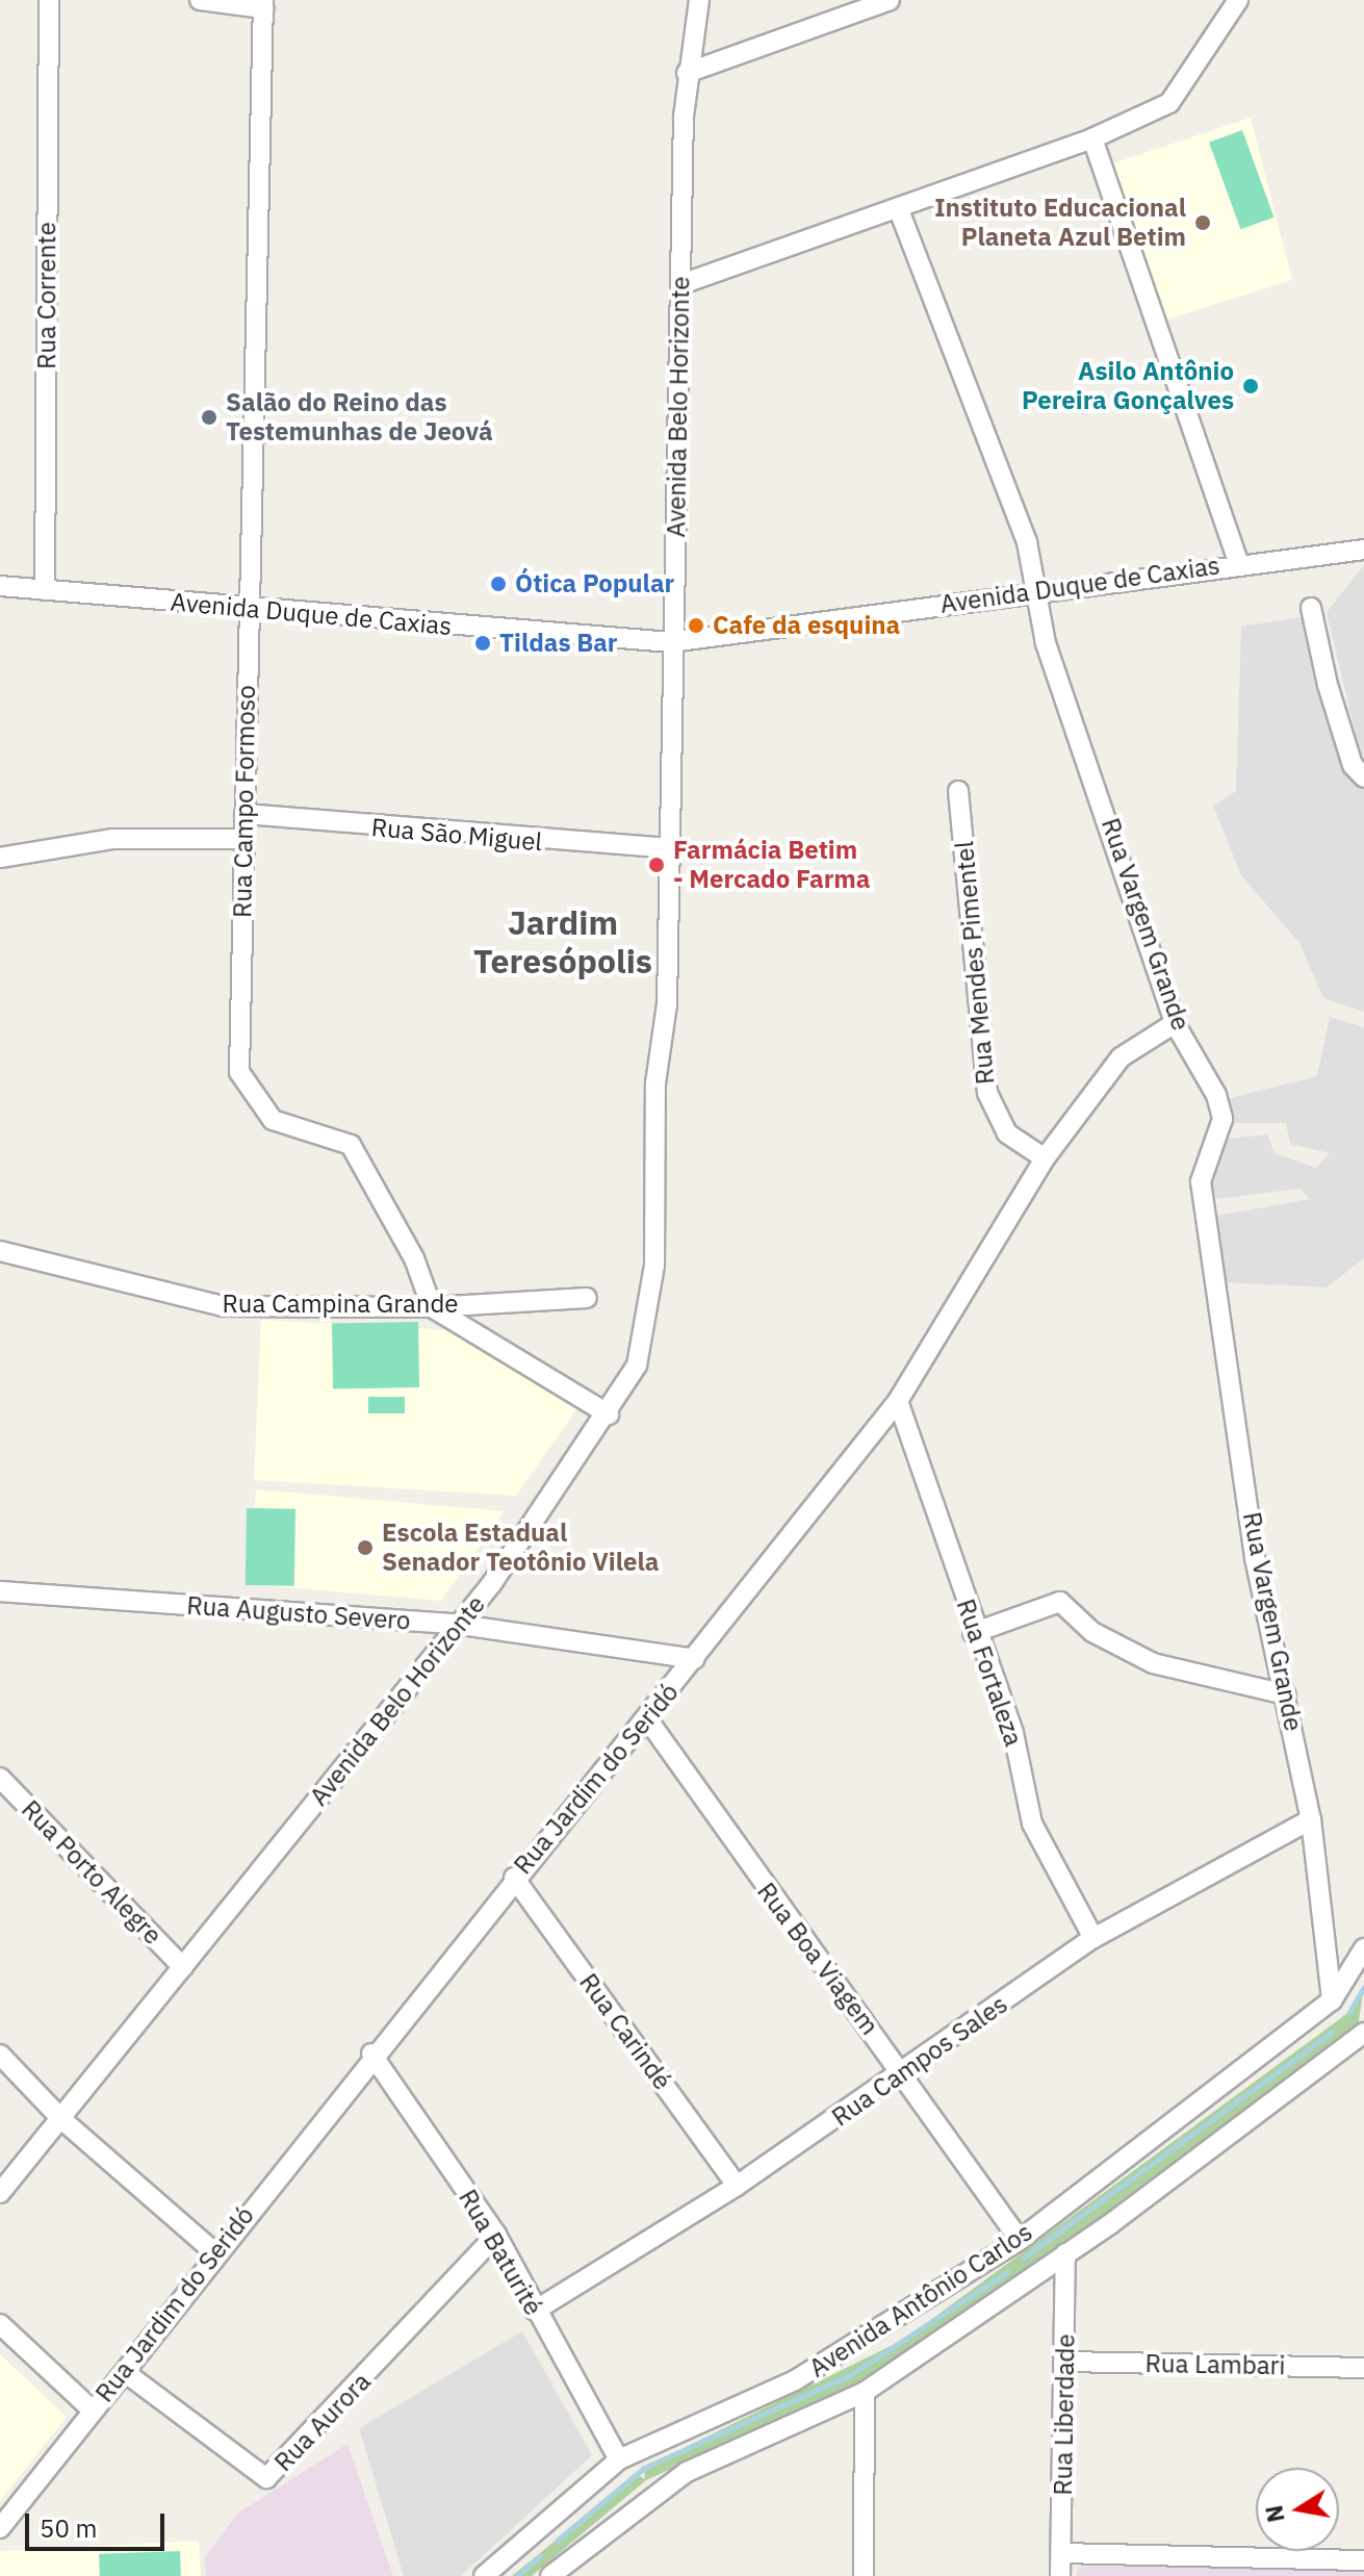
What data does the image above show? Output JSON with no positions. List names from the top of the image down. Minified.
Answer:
{"streets":{"street":["Rua Corrente","Avenida Belo Horizonte","Avenida Duque de Caxias","Rua Campo Formoso","Rua São Miguel","Rua Vargem Grande","Rua Mendes Pimentel","Rua Campina Grande","Rua Augusto Severo","Rua Fortaleza","Rua Jardim do Seridó","Rua Porto Alegre","Rua Boa Viagem","Rua Carindé","Rua Campos Sales","Rua Baturité","Avenida Antônio Carlos","Rua Lambari","Rua Liberdade","Rua Aurora"]},"crossings":[["Rua Corrente","Avenida Duque de Caxias"],["Avenida Belo Horizonte","Avenida Duque de Caxias"],["Avenida Belo Horizonte","Rua São Miguel"],["Avenida Belo Horizonte","Rua Augusto Severo"],["Avenida Belo Horizonte","Rua Porto Alegre"],["Avenida Duque de Caxias","Rua Campo Formoso"],["Avenida Duque de Caxias","Rua Vargem Grande"],["Rua Campo Formoso","Rua São Miguel"],["Rua Campo Formoso","Rua Campina Grande"],["Rua Vargem Grande","Rua Jardim do Seridó"],["Rua Vargem Grande","Rua Campos Sales"],["Rua Vargem Grande","Avenida Antônio Carlos"],["Rua Mendes Pimentel","Rua Jardim do Seridó"],["Rua Augusto Severo","Rua Jardim do Seridó"],["Rua Fortaleza","Rua Jardim do Seridó"],["Rua Fortaleza","Rua Campos Sales"],["Rua Jardim do Seridó","Rua Boa Viagem"],["Rua Jardim do Seridó","Rua Carindé"],["Rua Jardim do Seridó","Rua Baturité"],["Rua Jardim do Seridó","Rua Aurora"],["Rua Boa Viagem","Rua Campos Sales"],["Rua Boa Viagem","Avenida Antônio Carlos"],["Rua Carindé","Rua Campos Sales"],["Rua Campos Sales","Rua Baturité"],["Rua Baturité","Avenida Antônio Carlos"],["Rua Baturité","Rua Aurora"],["Avenida Antônio Carlos","Rua Liberdade"],["Rua Lambari","Rua Liberdade"]],"districts":["Jardim Teresópolis"],"places":["Instituto Educacional Planeta Azul Betim","Asilo Antônio Pereira Gonçalves","Salão do Reino das Testemunhas de Jeová","Ótica Popular","Cafe da esquina","Tildas Bar","Farmácia Betim - Mercado Farma","Escola Estadual Senador Teotônio Vilela"],"scale_bar":"50 m","north":"left"}
